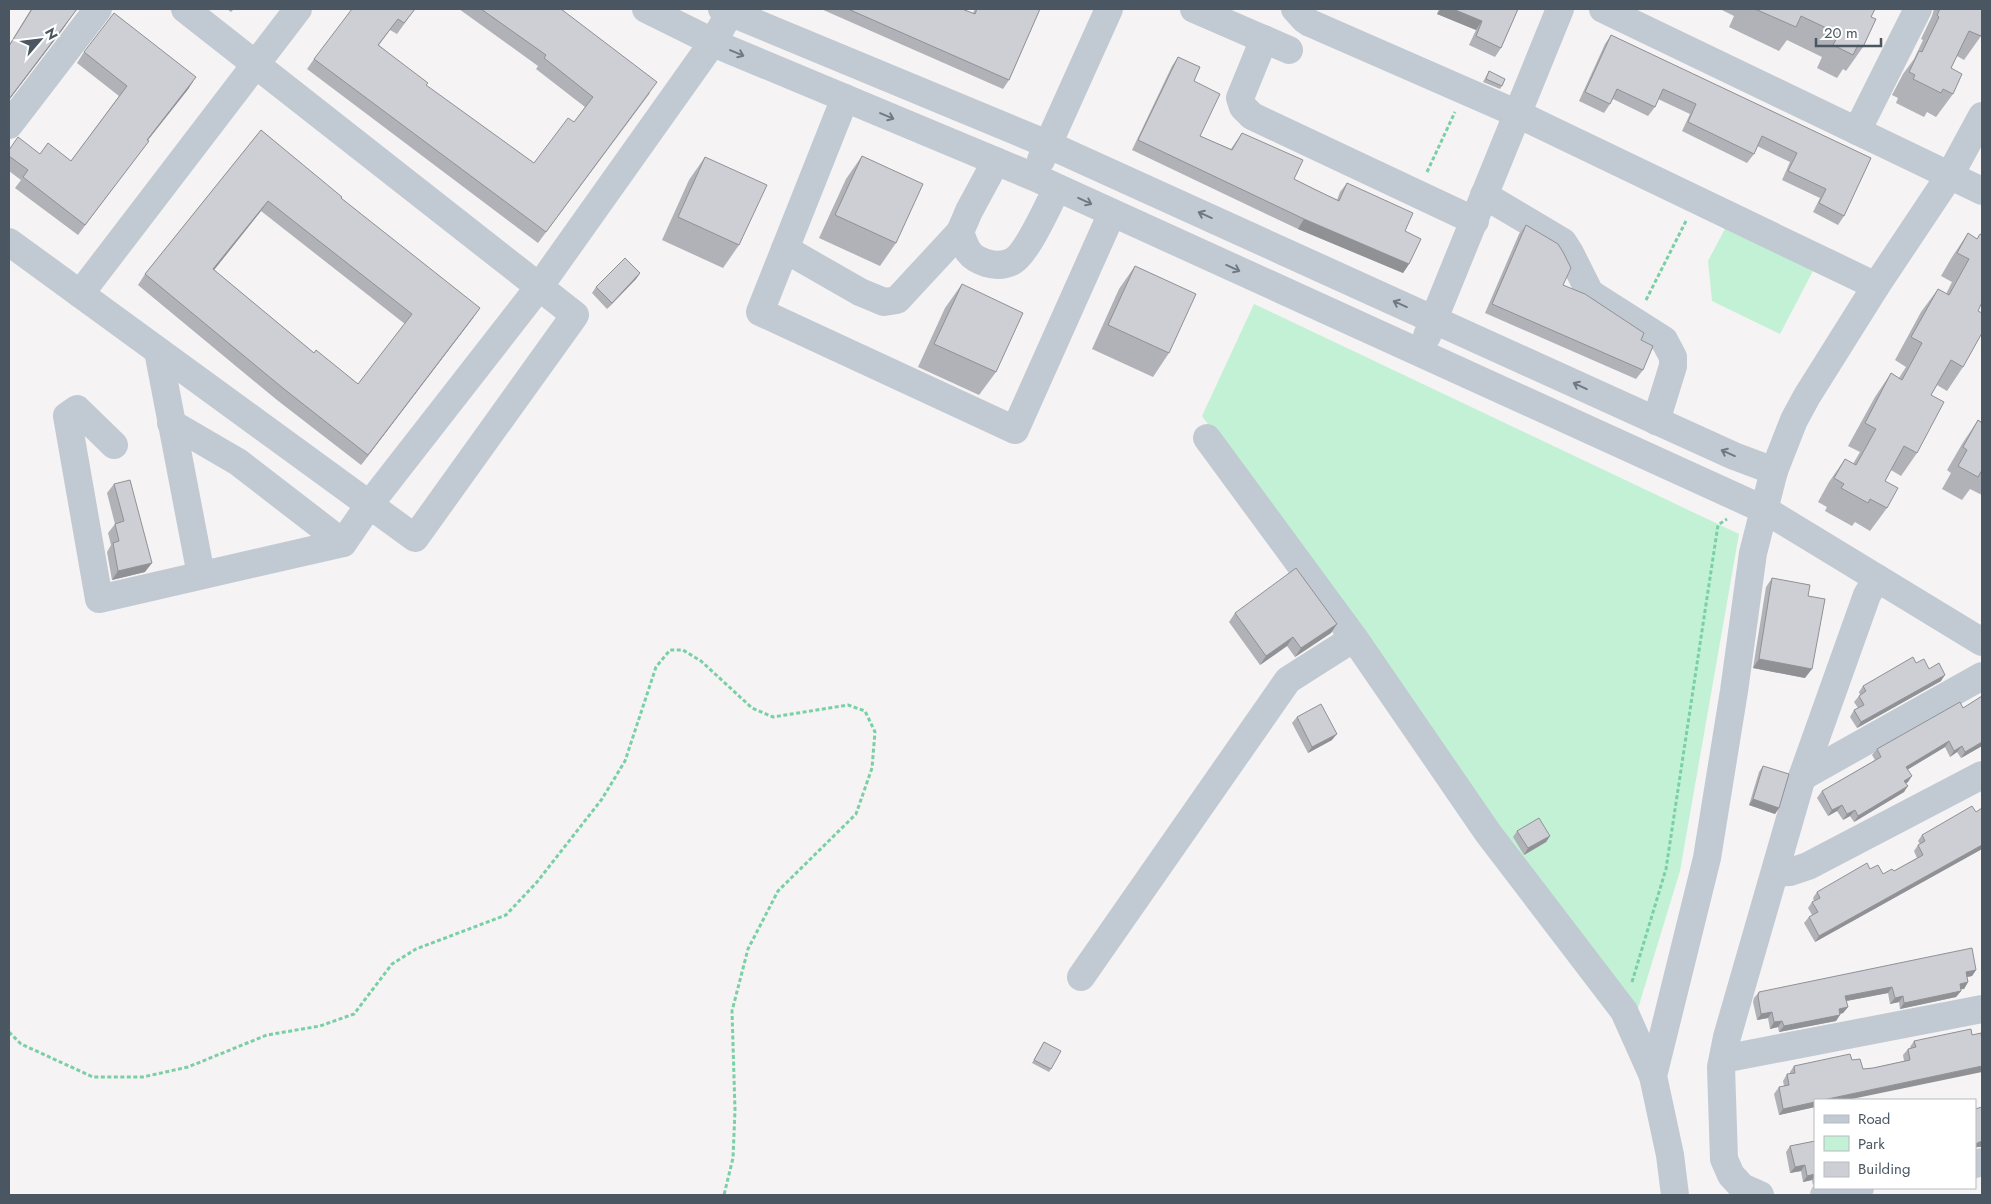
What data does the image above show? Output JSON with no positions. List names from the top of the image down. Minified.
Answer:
{"legend":["Road","Park","Building"],"scale_bar":"20 m","north":"top right"}
